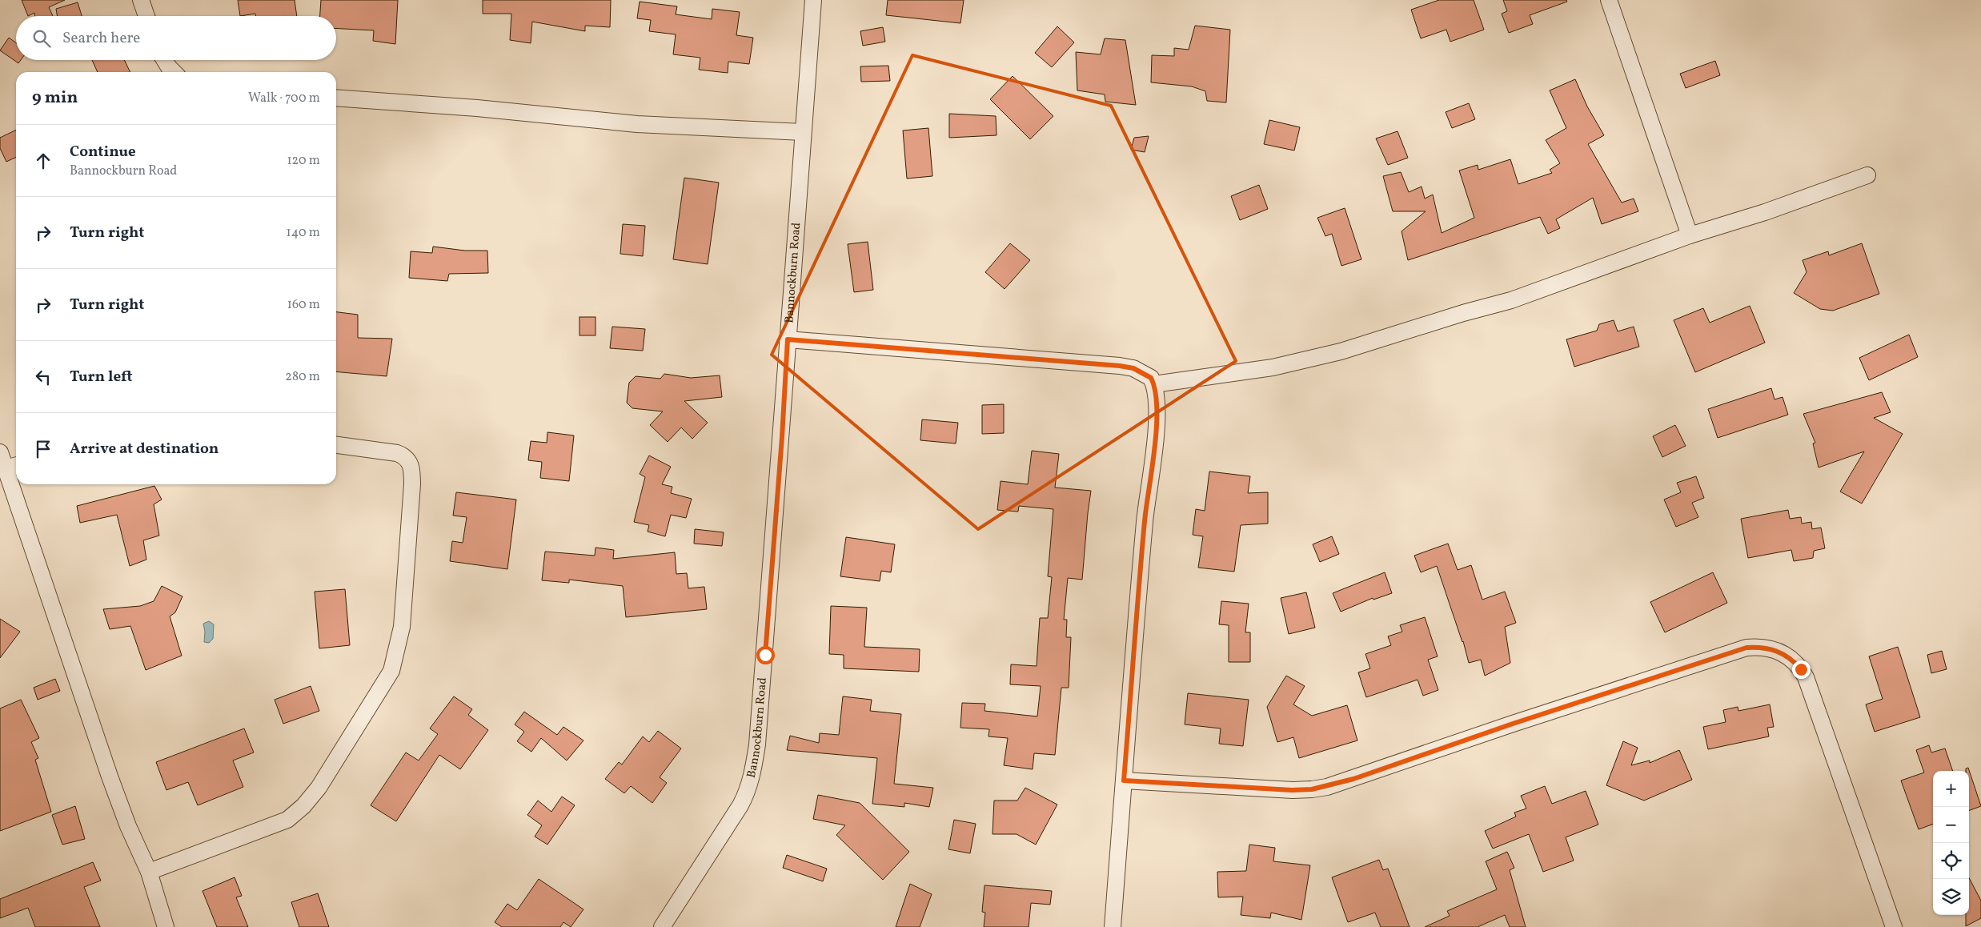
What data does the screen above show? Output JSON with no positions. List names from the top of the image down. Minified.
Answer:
{"streets":{"street":["Bannockburn Road"]},"page":{"search":"Search here","heading":["9 min","Walk · 700 m"],"list":[["Continue","Bannockburn Road","120 m"],["Turn right","140 m"],["Turn right","160 m"],["Turn left","280 m"],"Arrive at destination"],"map_buttons":["+","−"]}}
